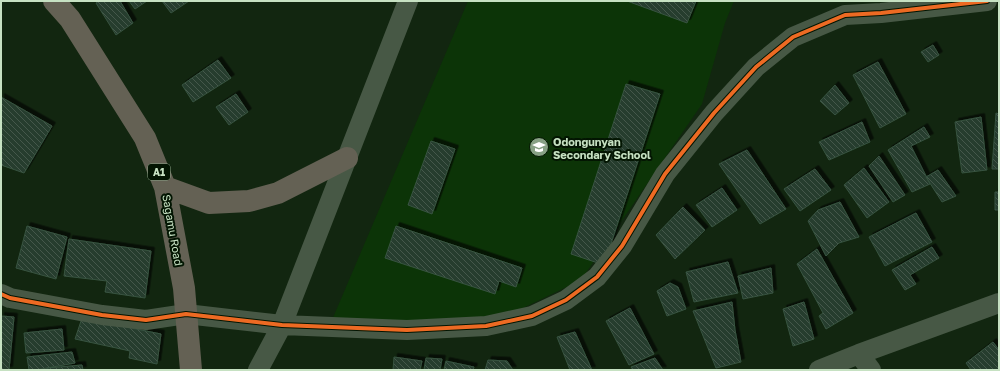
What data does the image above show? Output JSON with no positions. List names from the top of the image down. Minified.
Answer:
{"streets":{"highway":["A1","Sagamu Road"]},"places":{"school or university":["Odongunyan Secondary School"]}}
